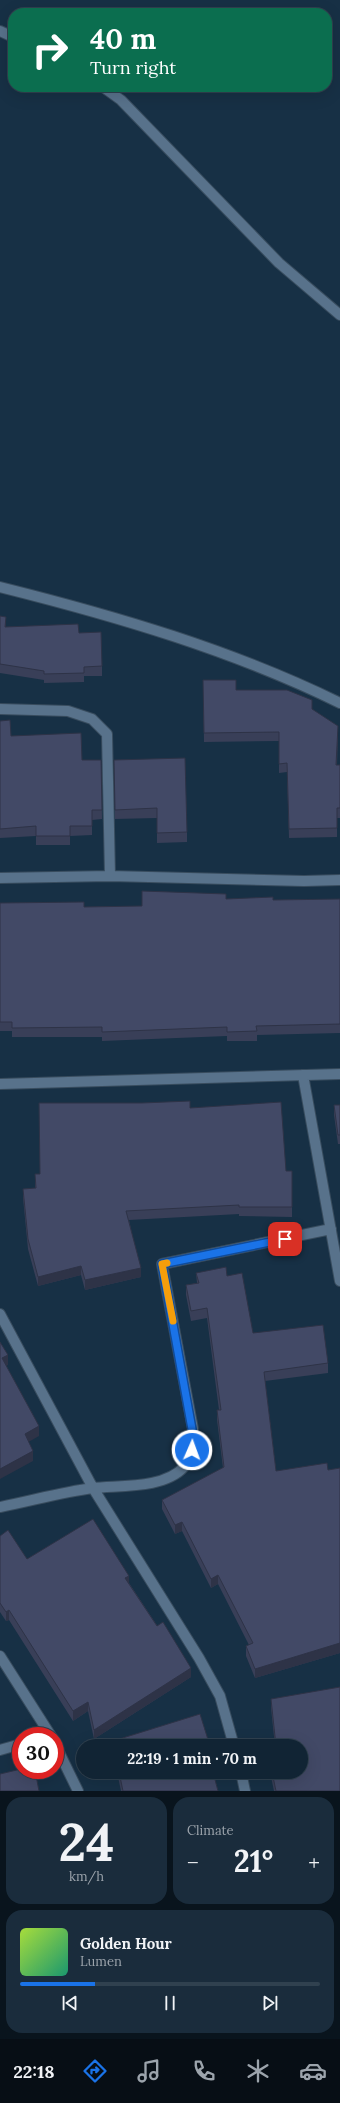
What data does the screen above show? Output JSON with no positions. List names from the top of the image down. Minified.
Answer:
{"page":{"turn":["40 m","Turn right"],"limit":"30","trip":"22:19 · 1 min · 70 m","tile":[["24","km/h"],"Climate"],"heat":["−","21°","+"],"song":["Golden Hour","Lumen"],"tabs":"22:18"}}
